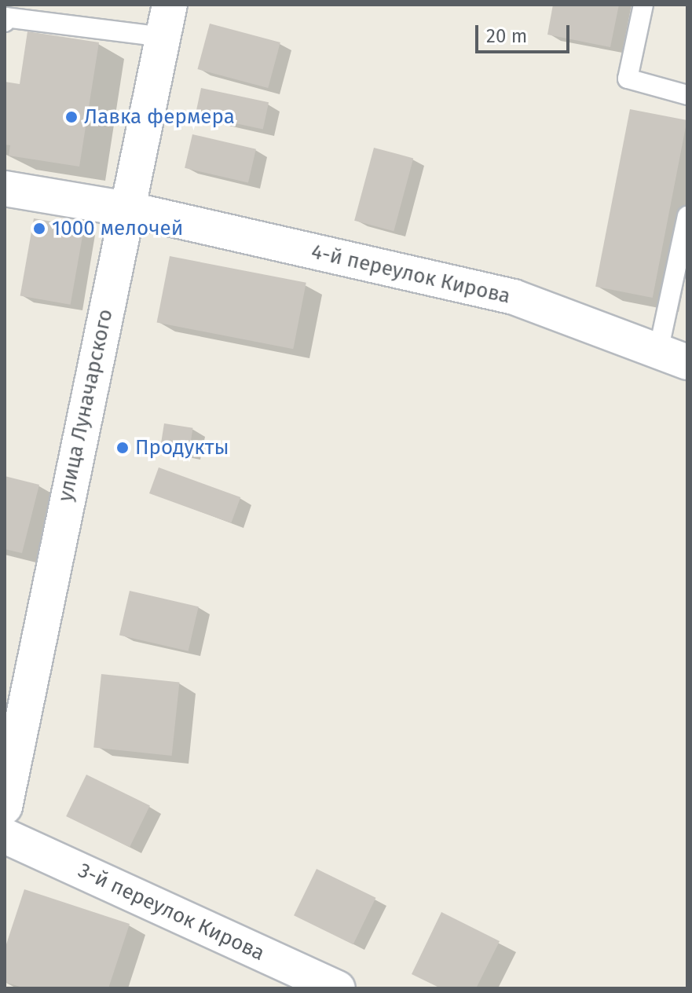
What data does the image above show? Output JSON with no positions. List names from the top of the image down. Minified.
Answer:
{"streets":{"street":["4-й переулок Кирова","улица Луначарского","3-й переулок Кирова"]},"crossings":[["4-й переулок Кирова","улица Луначарского"]],"places":["Лавка фермера","1000 мелочей","Продукты"],"scale_bar":"20 m"}
